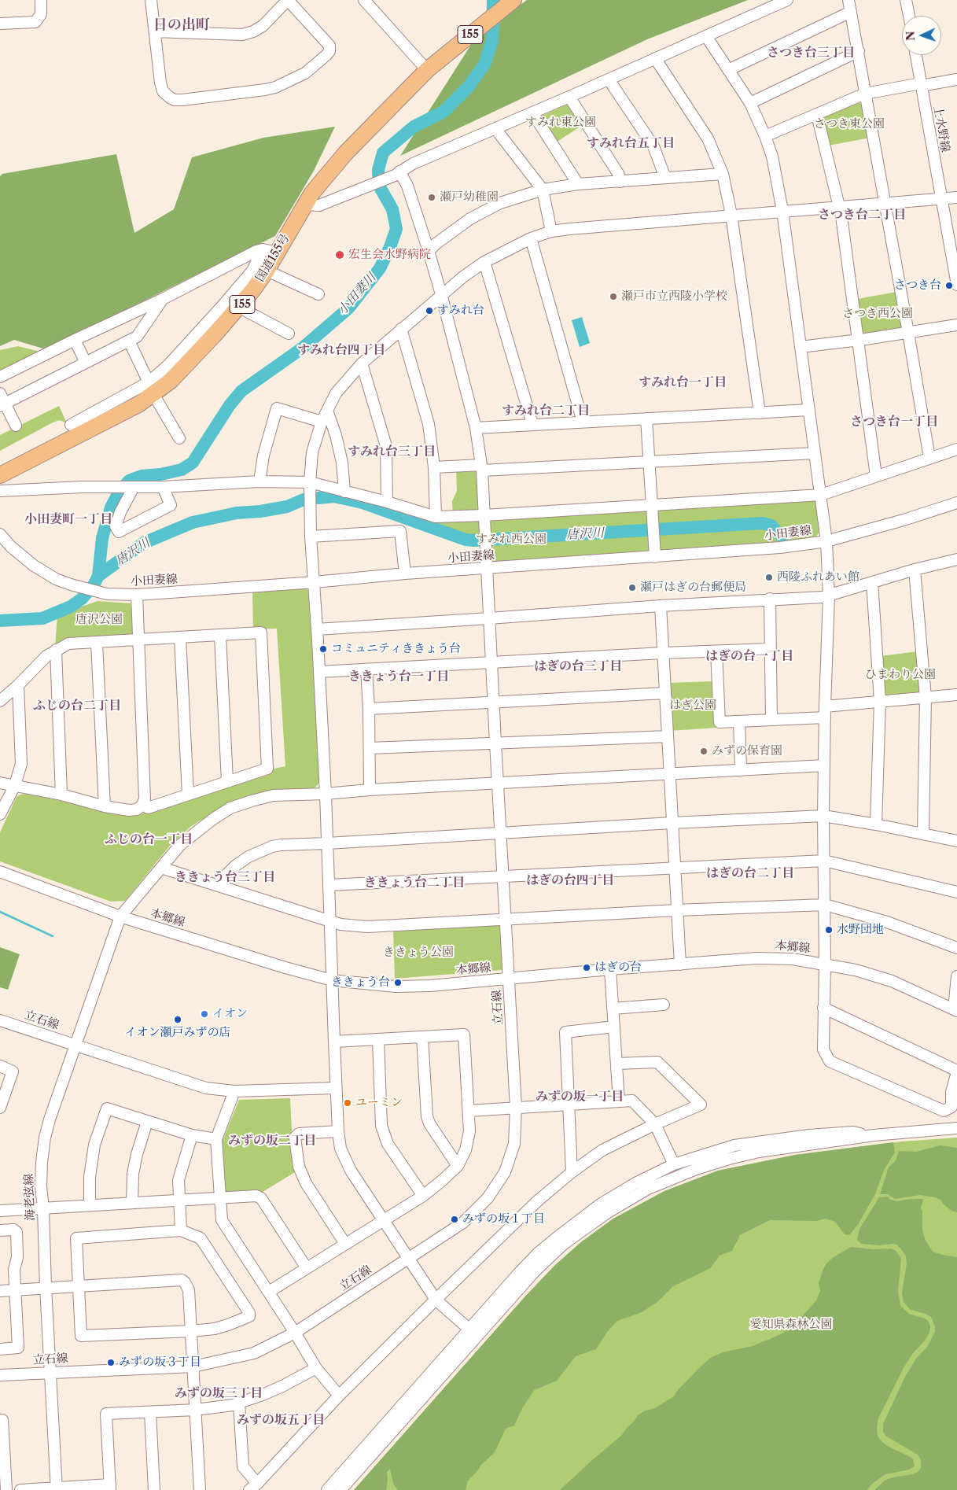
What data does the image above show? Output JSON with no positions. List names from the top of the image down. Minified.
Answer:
{"streets":{"highway":["155","国道155号"],"street":["上水野線","小田妻線","本郷線","立石線","海老弦線"]},"crossings":[["小田妻線","立石線"],["本郷線","立石線"],["本郷線","海老弦線"],["立石線","海老弦線"]],"districts":["日の出町","さつき台三丁目","すみれ台五丁目","さつき台二丁目","すみれ台四丁目","すみれ台一丁目","すみれ台二丁目","さつき台一丁目","すみれ台三丁目","小田妻町一丁目","はぎの台一丁目","はぎの台三丁目","ききょう台一丁目","ふじの台二丁目","ふじの台一丁目","はぎの台二丁目","ききょう台三丁目","はぎの台四丁目","ききょう台二丁目","みずの坂一丁目","みずの坂二丁目","みずの坂三丁目","みずの坂五丁目"],"water":["小田妻川","唐沢川"],"parks":["すみれ東公園","さつき東公園","さつき西公園","すみれ西公園","唐沢公園","ひまわり公園","はぎ公園","ききょう公園","愛知県森林公園"],"places":["瀬戸幼稚園","宏生会水野病院","さつき台","瀬戸市立西陵小学校","すみれ台","西陵ふれあい館","瀬戸はぎの台郵便局","コミュニティききょう台","みずの保育園","水野団地","はぎの台","ききょう台","イオン","イオン瀬戸みずの店","ユーミン","みずの坂１丁目","みずの坂３丁目"],"north":"left"}
